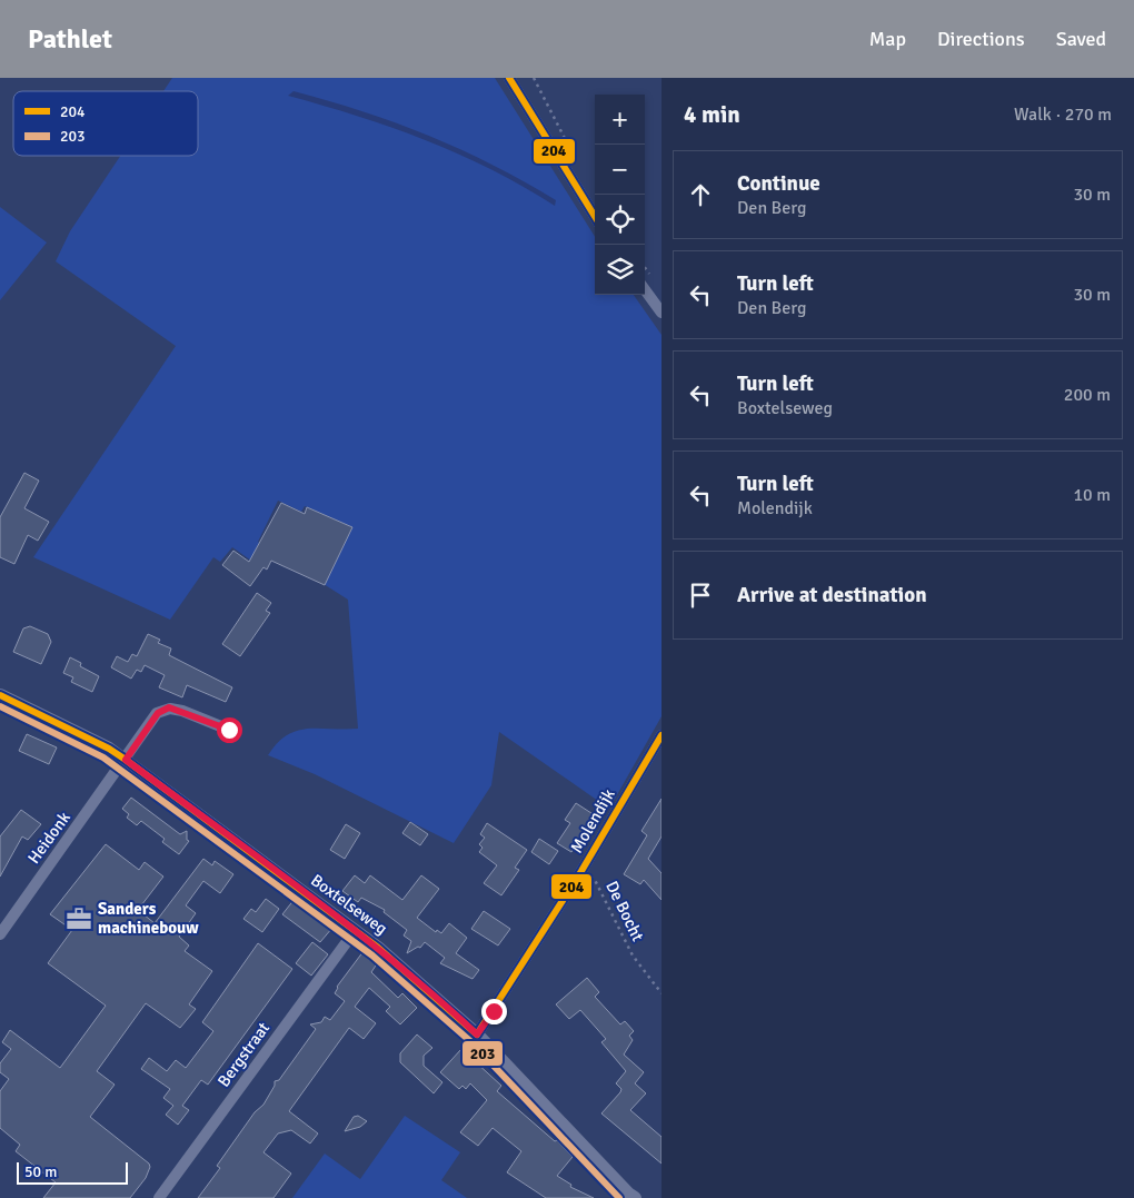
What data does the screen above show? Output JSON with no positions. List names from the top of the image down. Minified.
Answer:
{"streets":{"street":["Molendijk","Heidonk","Boxtelseweg","Bergstraat"],"path":["De Bocht"]},"crossings":[["Molendijk","Boxtelseweg"],["Molendijk","De Bocht"],["Heidonk","Boxtelseweg"],["Boxtelseweg","Bergstraat"]],"places":{"office":["Sanders machinebouw"]},"lines":["transit line 204","transit line 203"],"legend":["204","203"],"scale_bar":"50 m","page":{"header":"Pathlet","nav":["Map","Directions","Saved"],"heading":["4 min","Walk · 270 m"],"map_buttons":["+","−"],"list":[["Continue","Den Berg","30 m"],["Turn left","Den Berg","30 m"],["Turn left","Boxtelseweg","200 m"],["Turn left","Molendijk","10 m"],"Arrive at destination"],"scale":"50 m"}}
